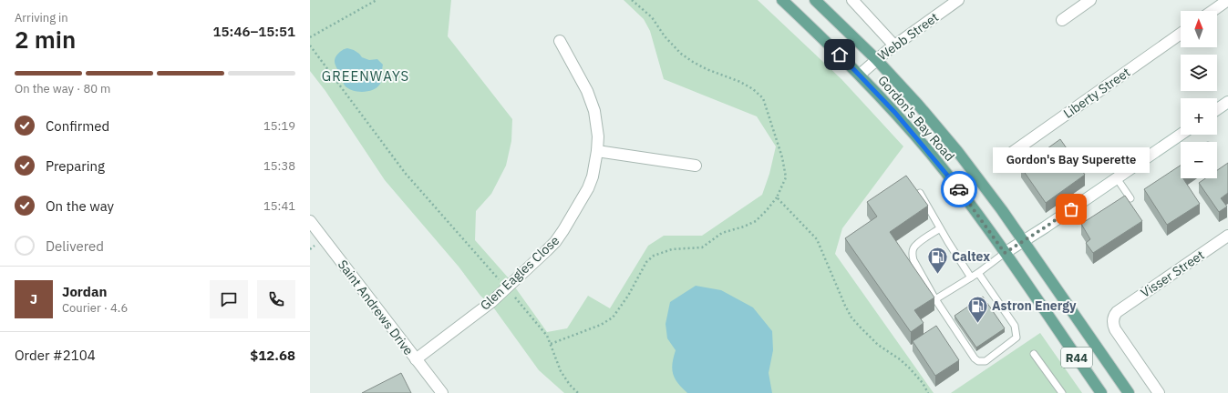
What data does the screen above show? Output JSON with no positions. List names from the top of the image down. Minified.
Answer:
{"streets":{"main road":["Gordon's Bay Road","R44"],"street":["Webb Street","Liberty Street","Glen Eagles Close","Visser Street","Saint Andrews Drive"]},"crossings":[["Webb Street","Gordon's Bay Road"],["Gordon's Bay Road","R44"],["Glen Eagles Close","Saint Andrews Drive"]],"districts":["GREENWAYS"],"places":{"other":["Gordon's Bay Superette"],"fuel station":["Caltex","Astron Energy"]},"north":"top","page":{"heading":["2 min","Arriving in","15:46–15:51"],"panel":["Jordan","Courier · 4.6","Order #2104","$12.68"],"map_buttons":["+","−"],"bar":"On the way · 80 m","list":[["Confirmed","15:19"],["Preparing","15:38"],["On the way","15:41"],"Delivered"],"bubble":"Gordon's Bay Superette","round":"J"}}
